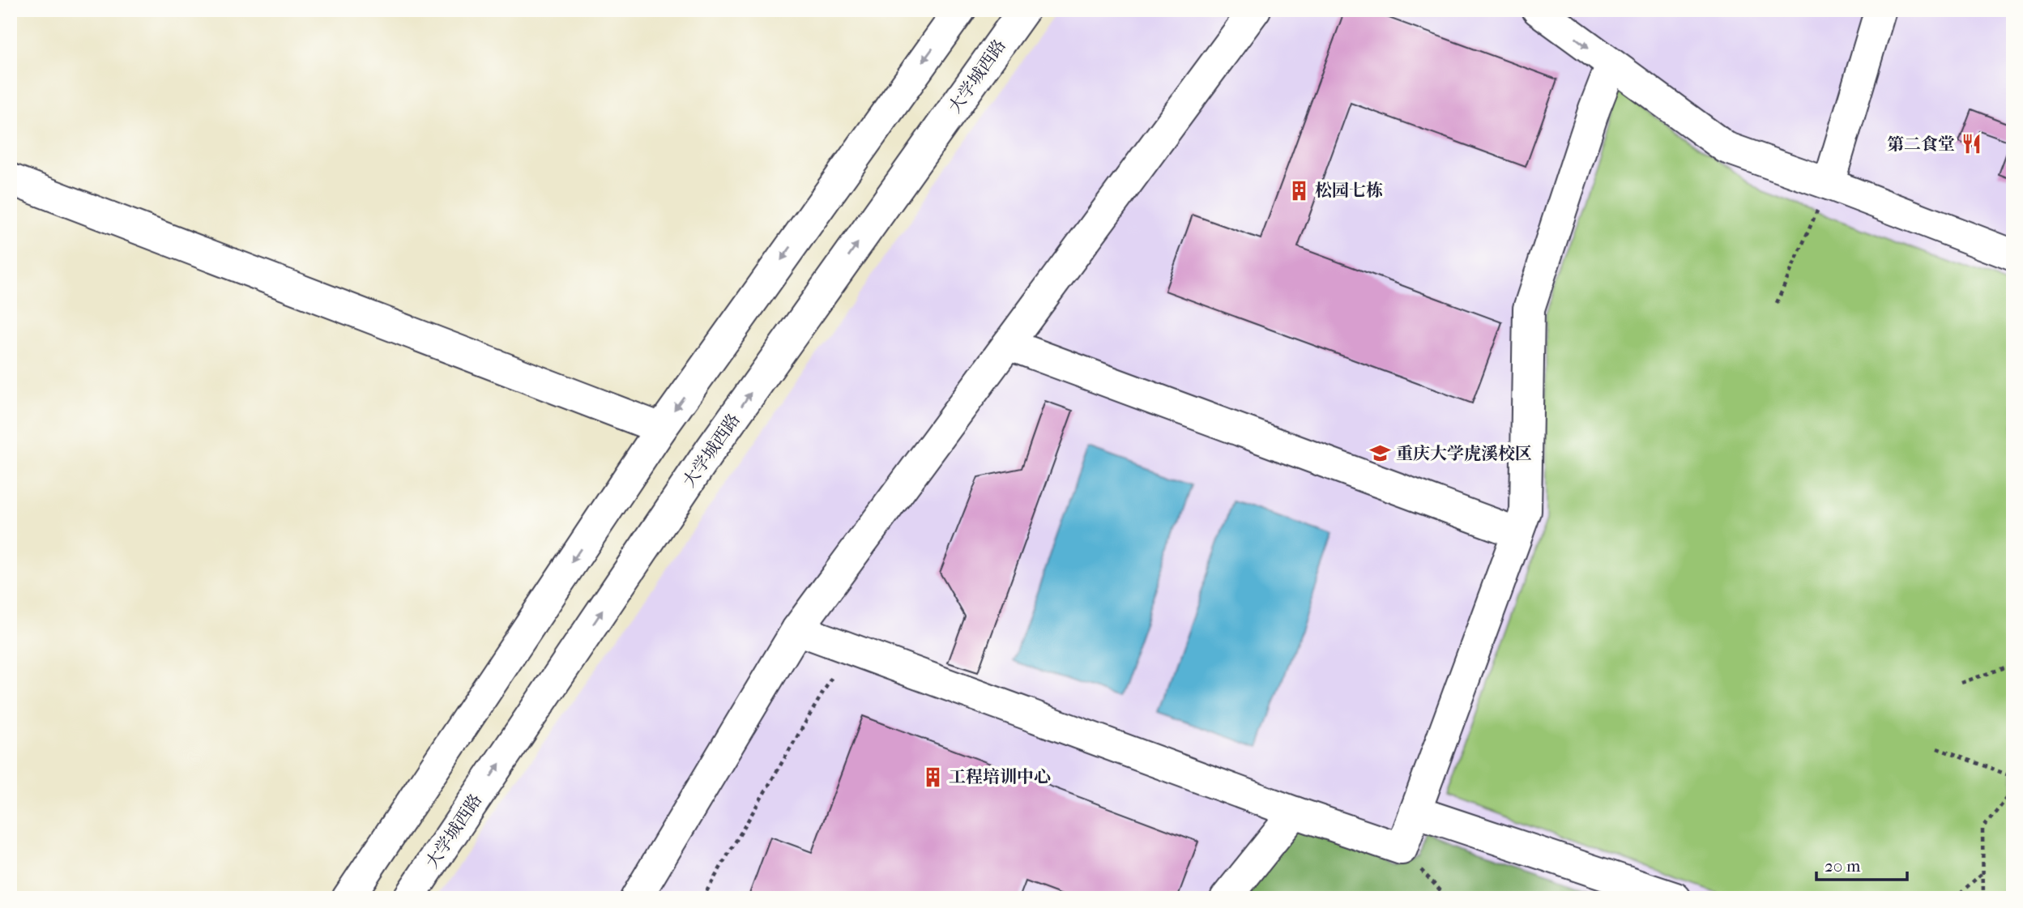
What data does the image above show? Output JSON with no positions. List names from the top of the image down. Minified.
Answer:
{"streets":{"main road":["大学城西路"]},"places":{"restaurant":["第二食堂"],"building":["松园七栋","工程培训中心"],"school or university":["重庆大学虎溪校区"]},"scale_bar":"20 m"}
